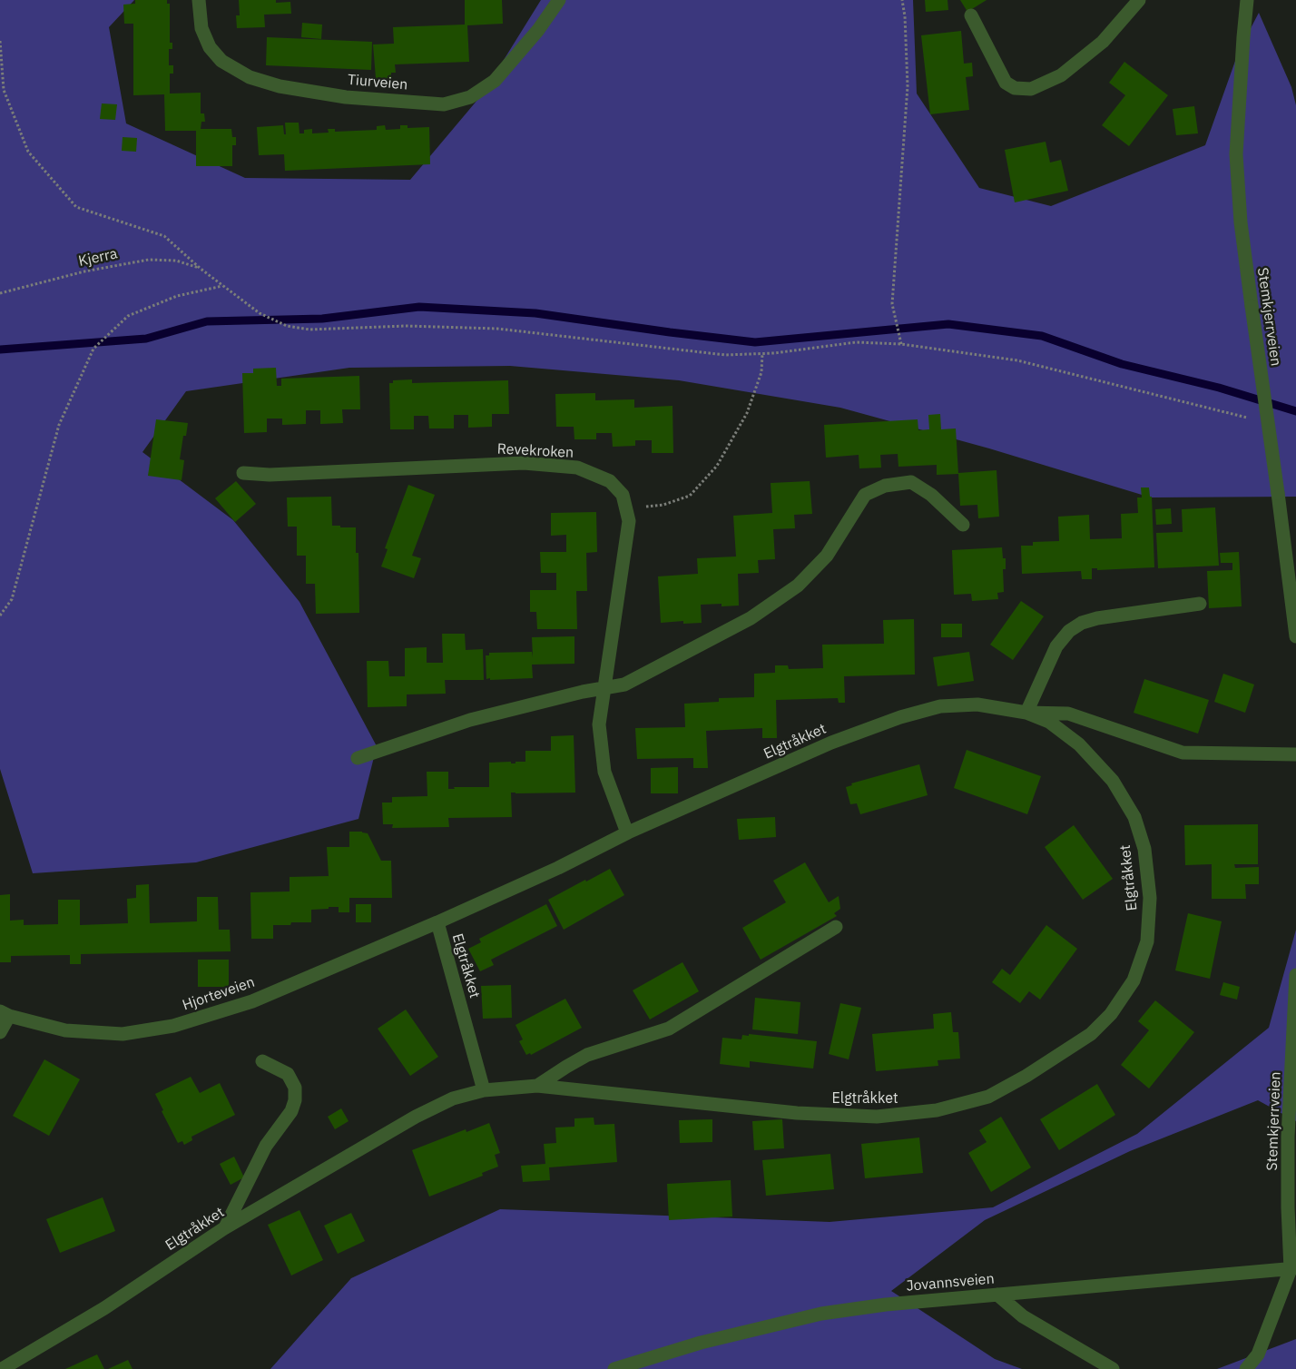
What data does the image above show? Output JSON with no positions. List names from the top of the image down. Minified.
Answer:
{"streets":{"street":["Tiurveien","Stemkjerrveien","Revekroken","Elgtråkket","Hjorteveien","Jovannsveien"],"path":["Kjerra"]},"crossings":[["Stemkjerrveien","Jovannsveien"],["Revekroken","Elgtråkket"],["Elgtråkket","Hjorteveien"]]}
